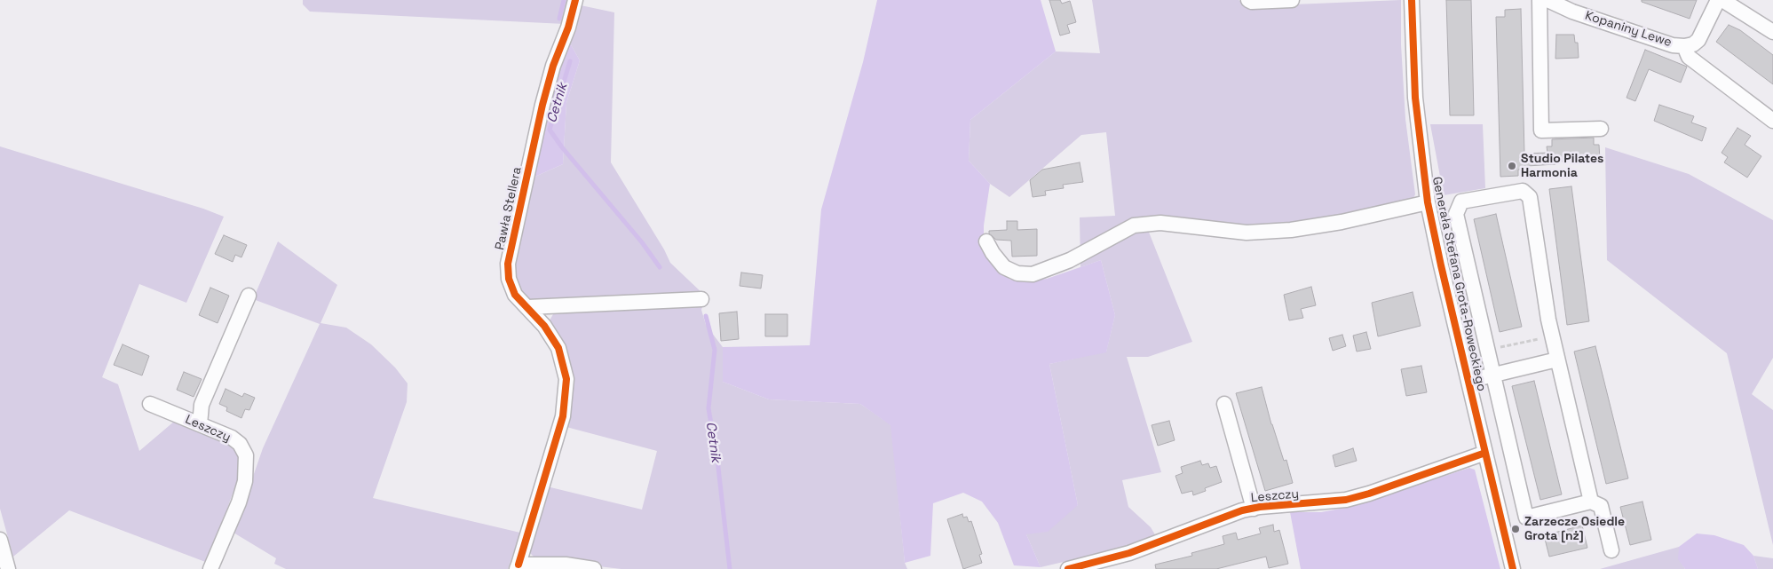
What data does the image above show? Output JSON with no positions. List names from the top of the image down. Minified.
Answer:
{"streets":{"street":["Kopaniny Lewe","Pawła Stellera","Generała Stefana Grota-Roweckiego","Leszczy"]},"crossings":[["Generała Stefana Grota-Roweckiego","Leszczy"]],"water":["Cetnik"],"places":["Studio Pilates Harmonia","Zarzecze Osiedle Grota [nż]"]}
